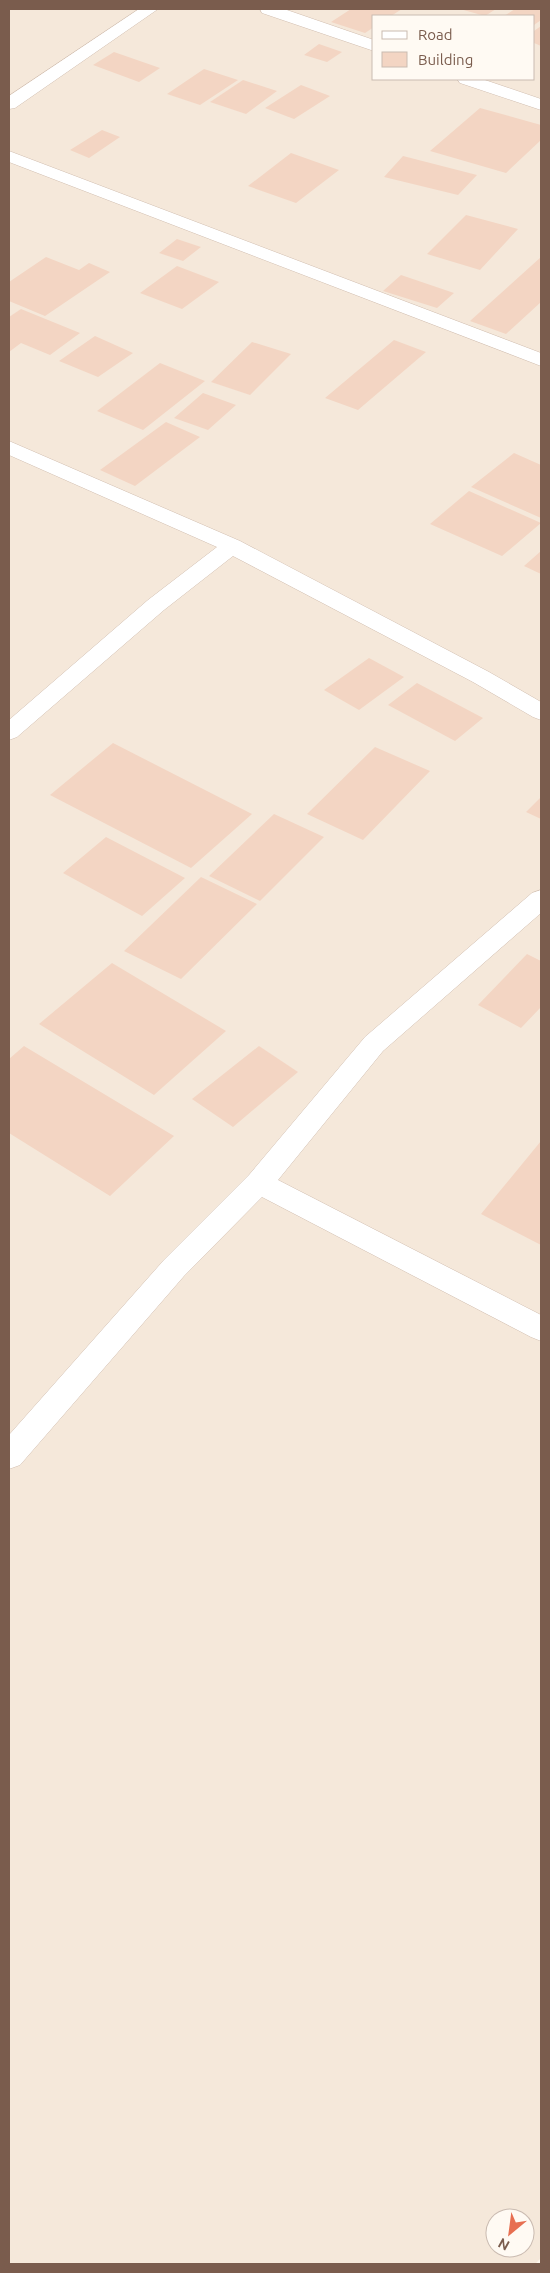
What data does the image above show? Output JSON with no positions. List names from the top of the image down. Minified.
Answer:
{"legend":["Road","Building"],"north":"bottom left"}
